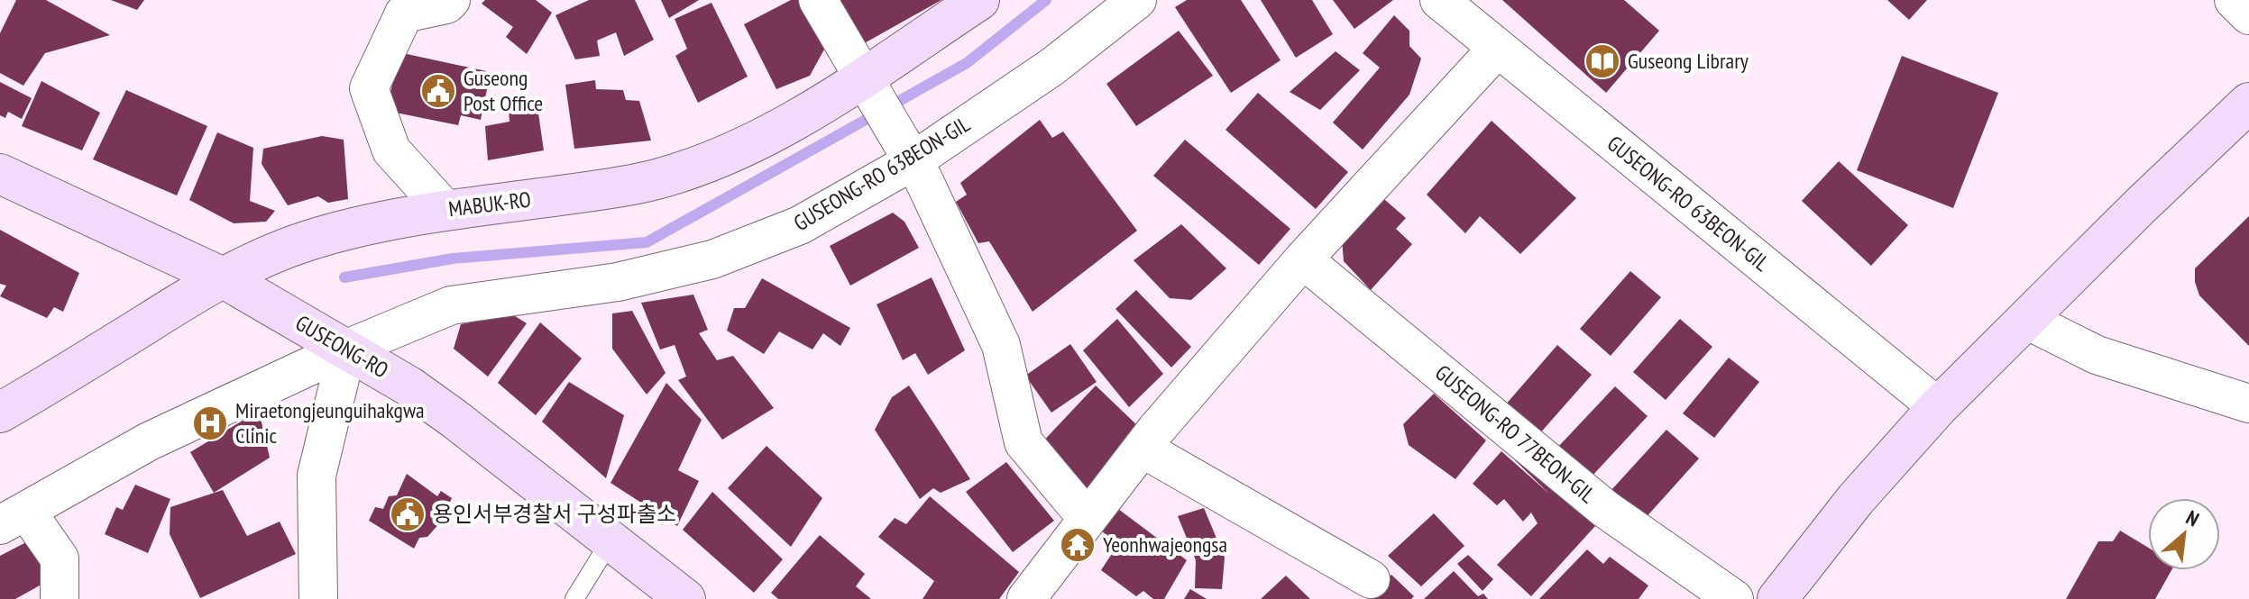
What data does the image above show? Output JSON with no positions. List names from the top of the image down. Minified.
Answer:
{"streets":{"street":["GUSEONG-RO 63BEON-GIL","MABUK-RO","GUSEONG-RO","GUSEONG-RO 77BEON-GIL"]},"crossings":[["GUSEONG-RO 63BEON-GIL","GUSEONG-RO"],["MABUK-RO","GUSEONG-RO"]],"places":{"library":["Guseong Library"],"public building":["Guseong Post Office","용인서부경찰서 구성파출소"],"hospital":["Miraetongjeunguihakgwa Clinic"],"temple":["Yeonhwajeongsa"]},"north":"top right"}
